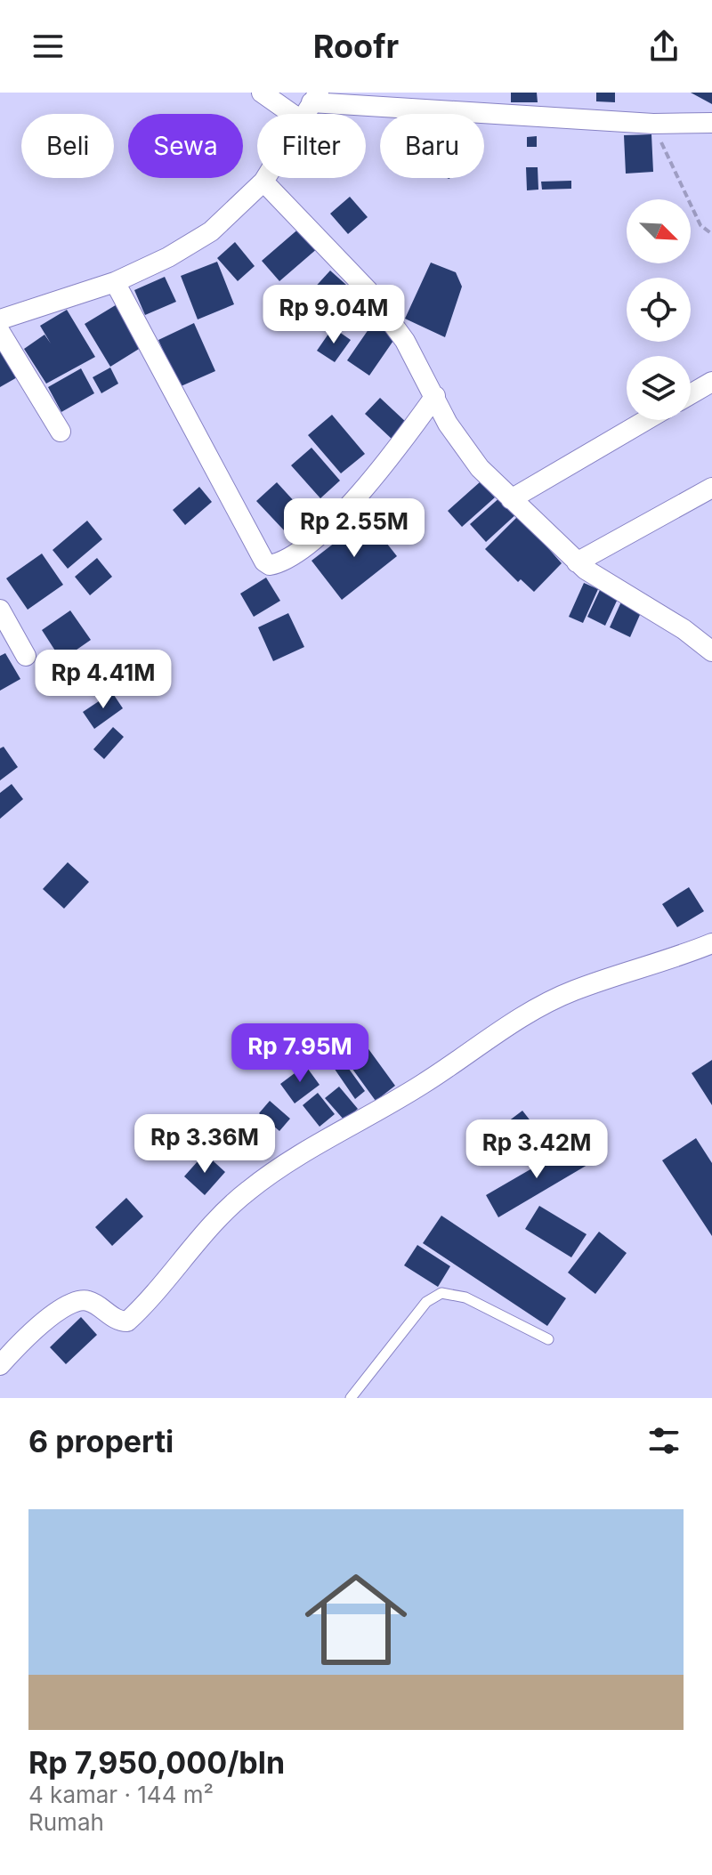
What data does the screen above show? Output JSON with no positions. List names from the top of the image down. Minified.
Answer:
{"north":"bottom right","page":{"header":"Roofr","chip":["Beli","Sewa","Filter","Baru"],"price":["Rp 9.04M","Rp 2.55M","Rp 4.41M","Rp 7.95M","Rp 3.36M","Rp 3.42M"],"heading":"6 properti","list":[{"name":"Rp 7,950,000/bln","note":"4 kamar · 144 m² · Rumah"}]}}
